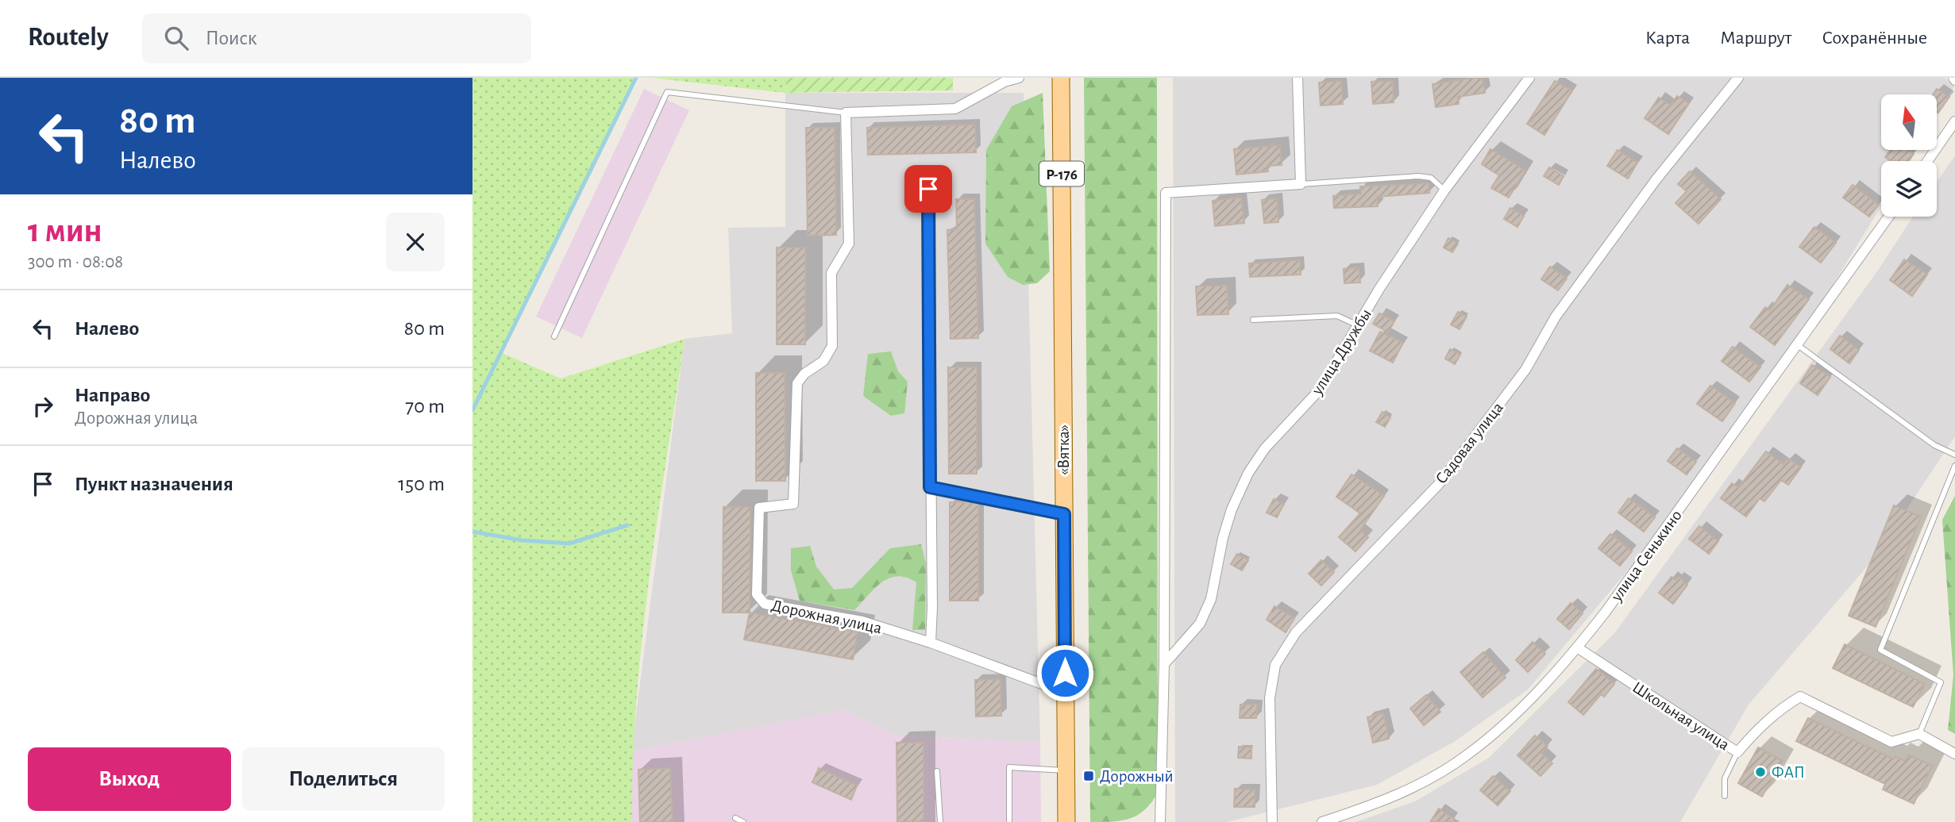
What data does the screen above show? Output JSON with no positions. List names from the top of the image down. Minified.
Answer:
{"streets":{"main road":["Р-176","«Вятка»"],"street":["улица Дружбы","Садовая улица","улица Сенькино","Дорожная улица","Школьная улица"]},"crossings":[["«Вятка»","Дорожная улица"],["улица Сенькино","Школьная улица"]],"places":{"other":["ФАП"],"transit":["Дорожный"]},"north":"top","page":{"header":"Routely","search":"Поиск","nav":["Карта","Маршрут","Сохранённые"],"turn":["80 m","Налево"],"heading":["1 мин","300 m · 08:08"],"list":[{"name":"Налево","value":"80 m"},{"name":"Направо","note":"Дорожная улица","value":"70 m"},{"name":"Пункт назначения","value":"150 m"}],"buttons":["Выход","Поделиться"]}}
